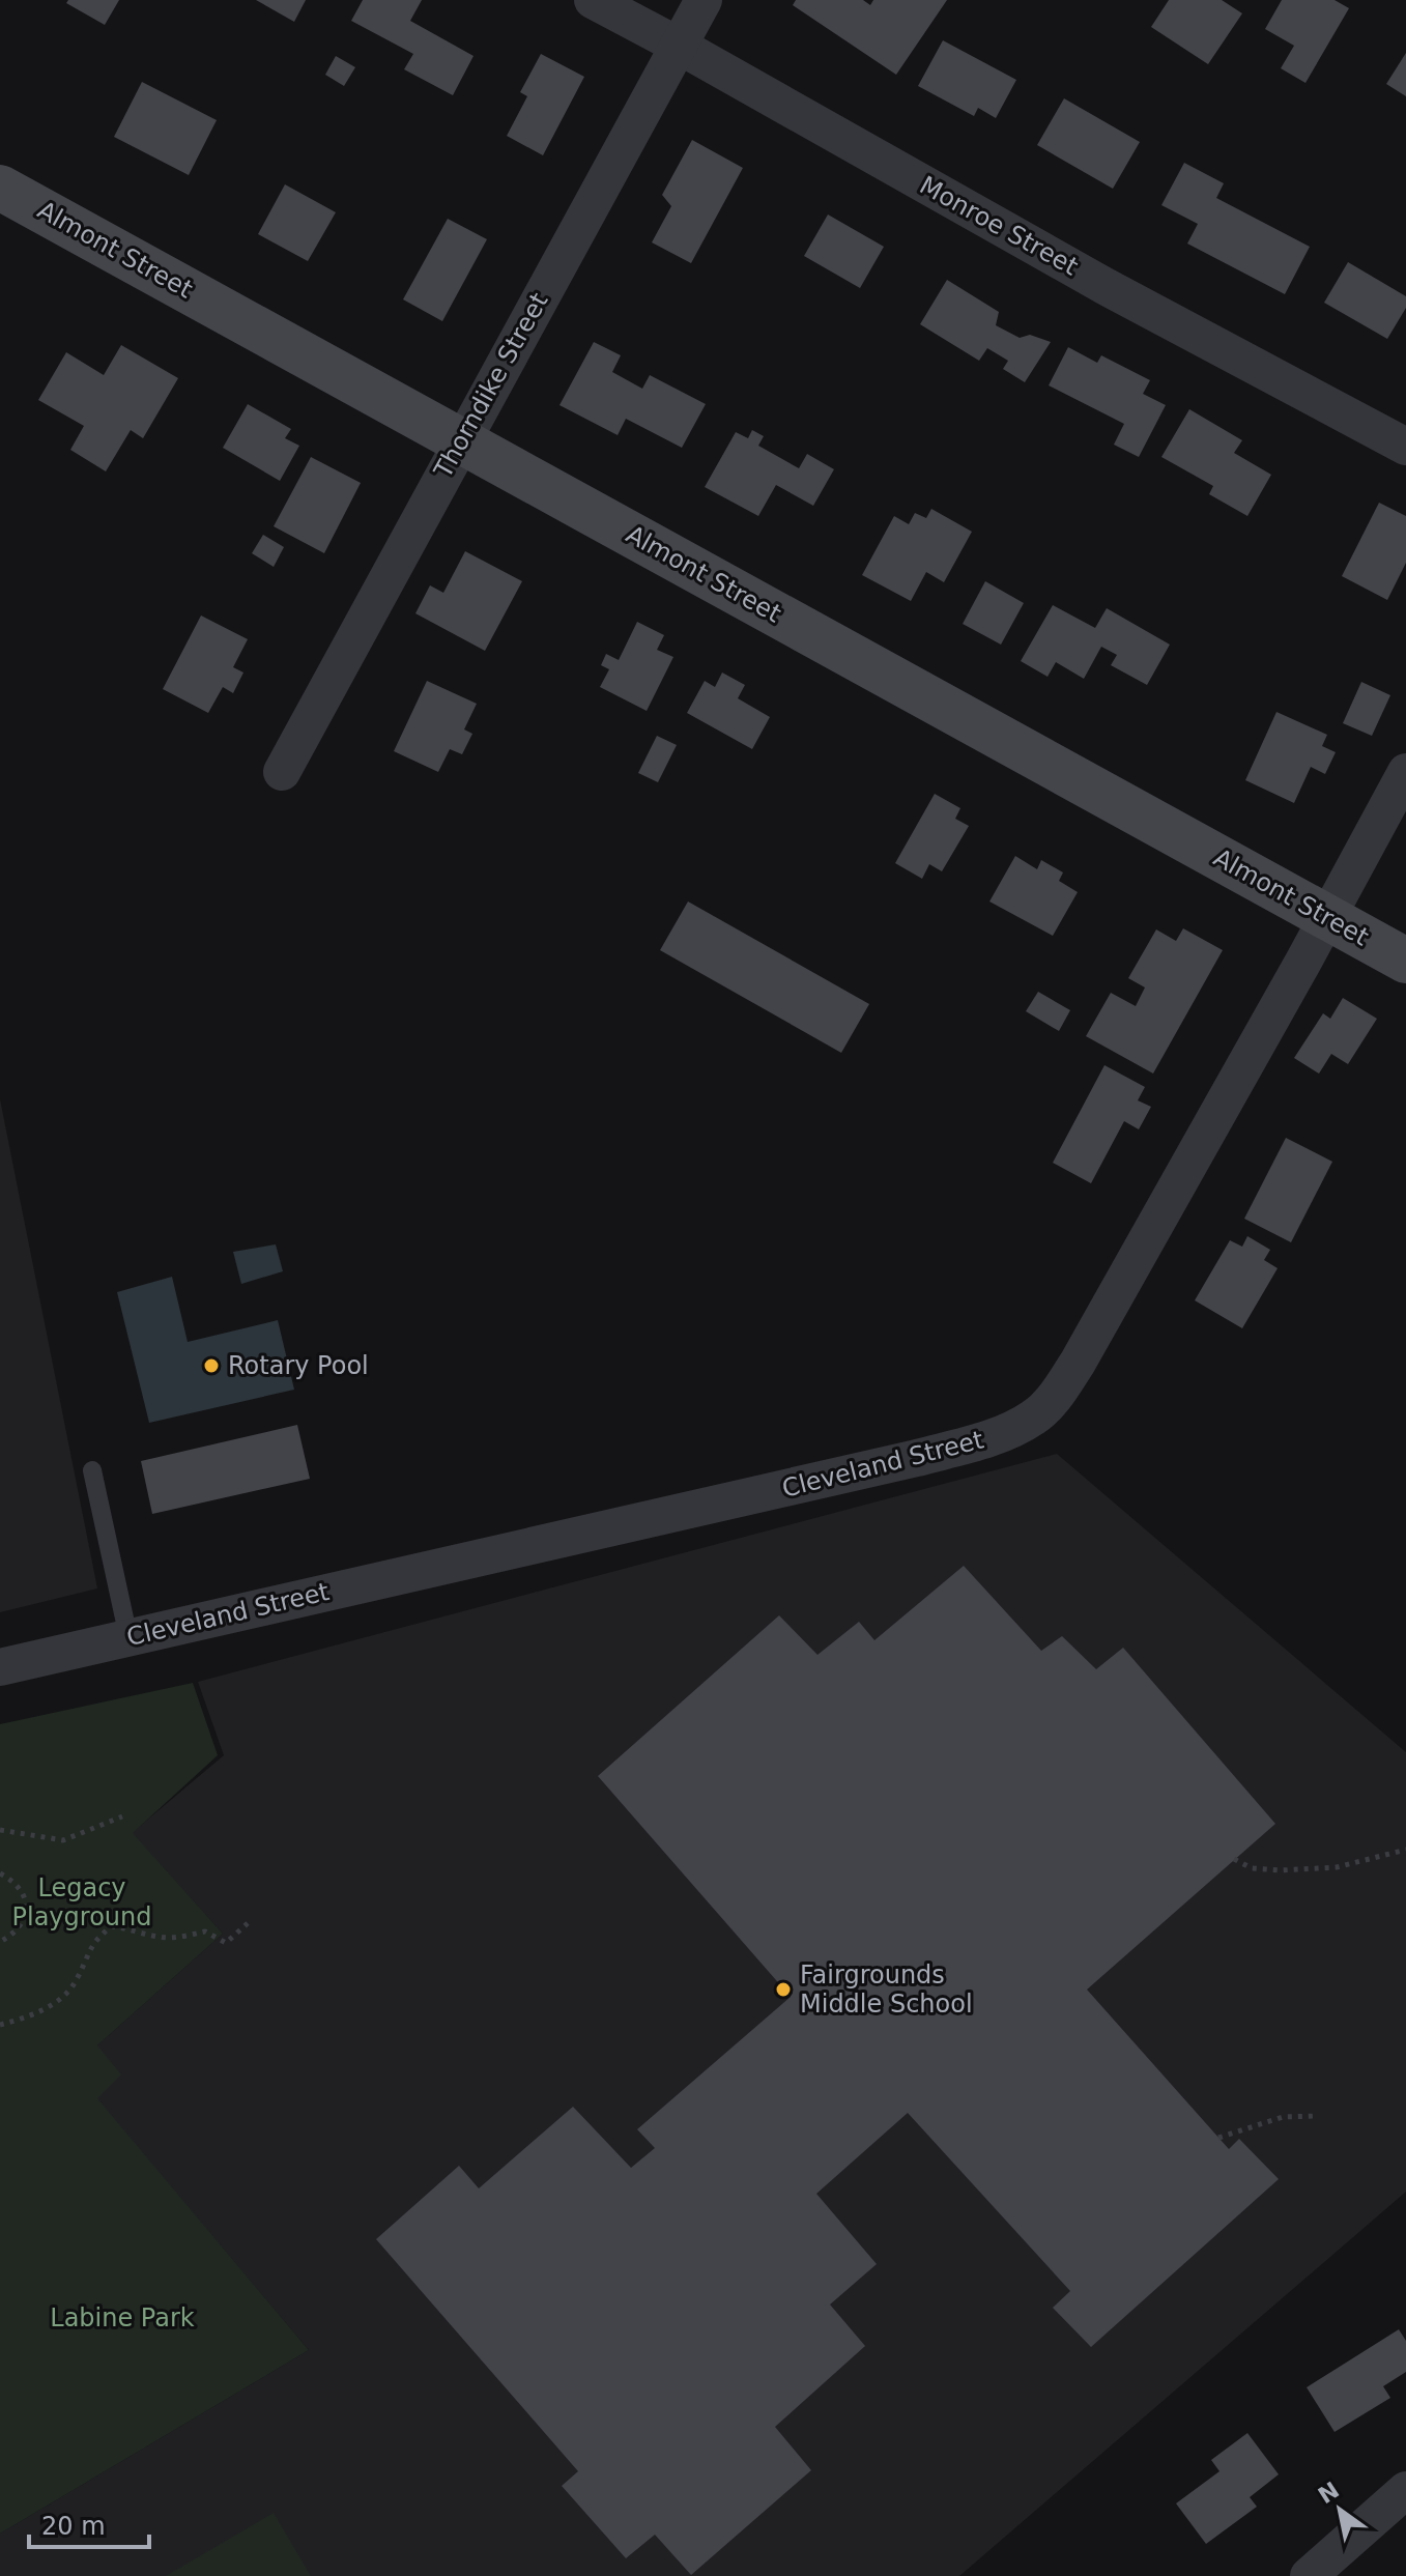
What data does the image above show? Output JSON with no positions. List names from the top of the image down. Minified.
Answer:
{"streets":{"street":["Monroe Street","Almont Street","Thorndike Street","Cleveland Street"]},"crossings":[["Monroe Street","Thorndike Street"],["Almont Street","Thorndike Street"],["Almont Street","Cleveland Street"]],"parks":["Legacy Playground","Labine Park"],"places":["Rotary Pool","Fairgrounds Middle School"],"scale_bar":"20 m","north":"top left"}
